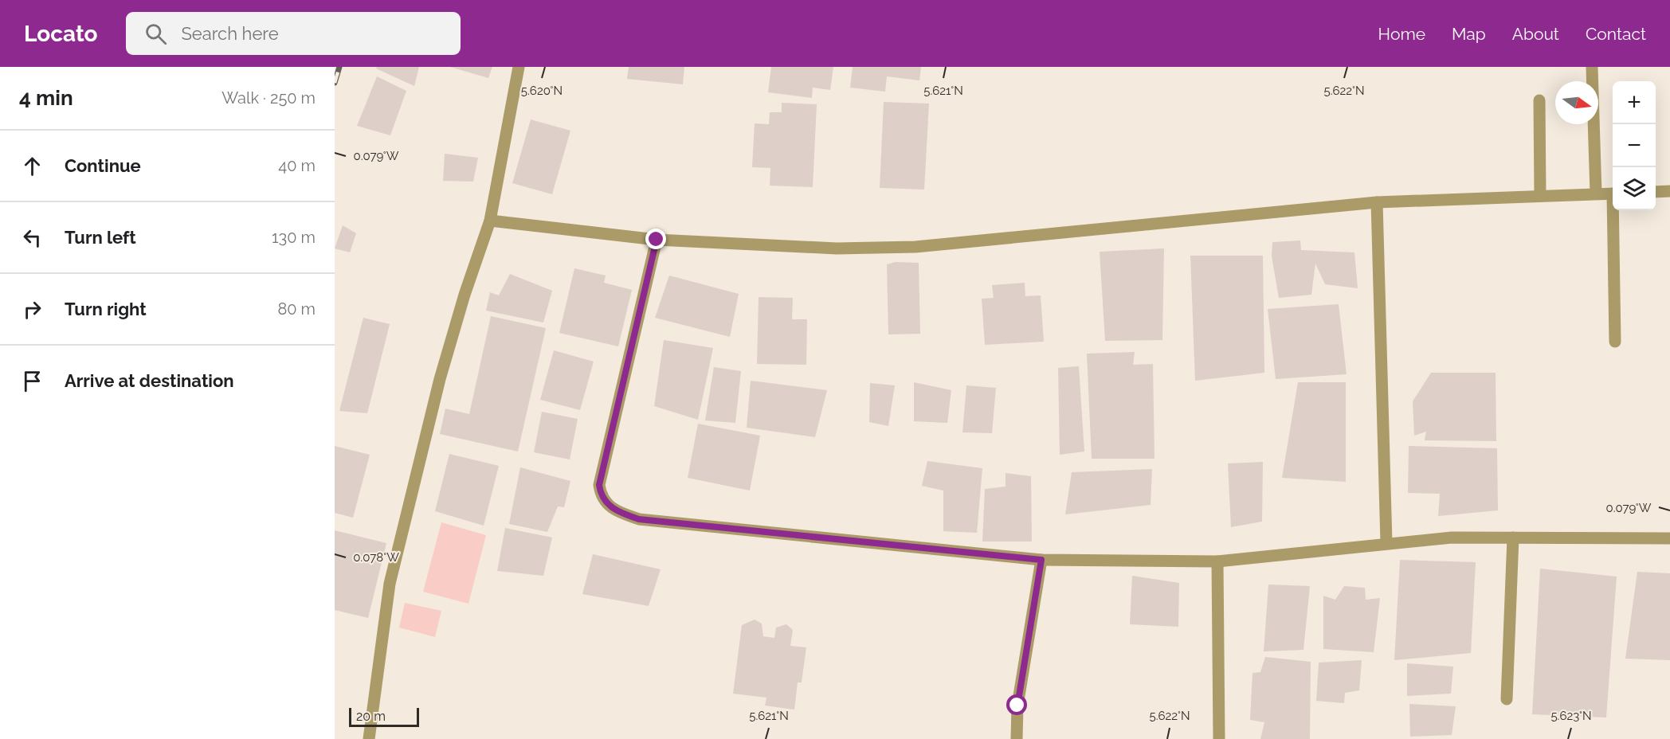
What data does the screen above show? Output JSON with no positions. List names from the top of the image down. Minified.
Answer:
{"scale_bar":"20 m","north":"right","page":{"header":"Locato","search":"Search here","nav":["Home","Map","About","Contact"],"heading":["4 min","Walk · 250 m"],"map_buttons":["+","−"],"list":[["Continue","40 m"],["Turn left","130 m"],["Turn right","80 m"],"Arrive at destination"],"scale":"20 m"},"coordinates":["5.620°N","5.621°N","5.622°N","0.079°W","0.078°W","5.623°N"]}
